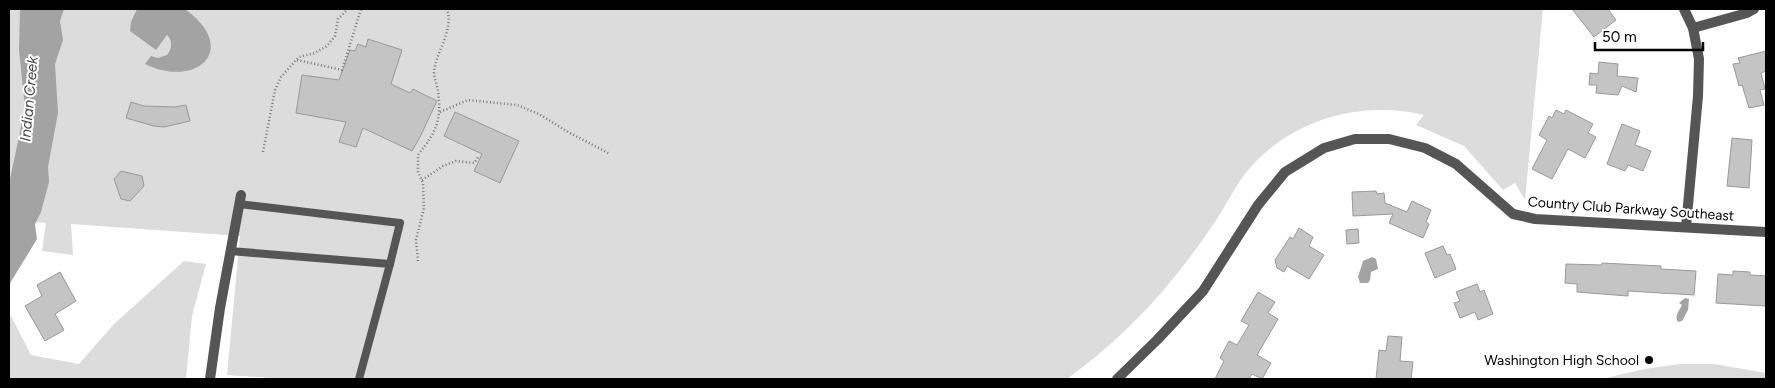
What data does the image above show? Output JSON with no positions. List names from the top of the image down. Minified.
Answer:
{"streets":{"street":["Country Club Parkway Southeast"]},"water":["Indian Creek"],"places":["Washington High School"],"scale_bar":"50 m"}
